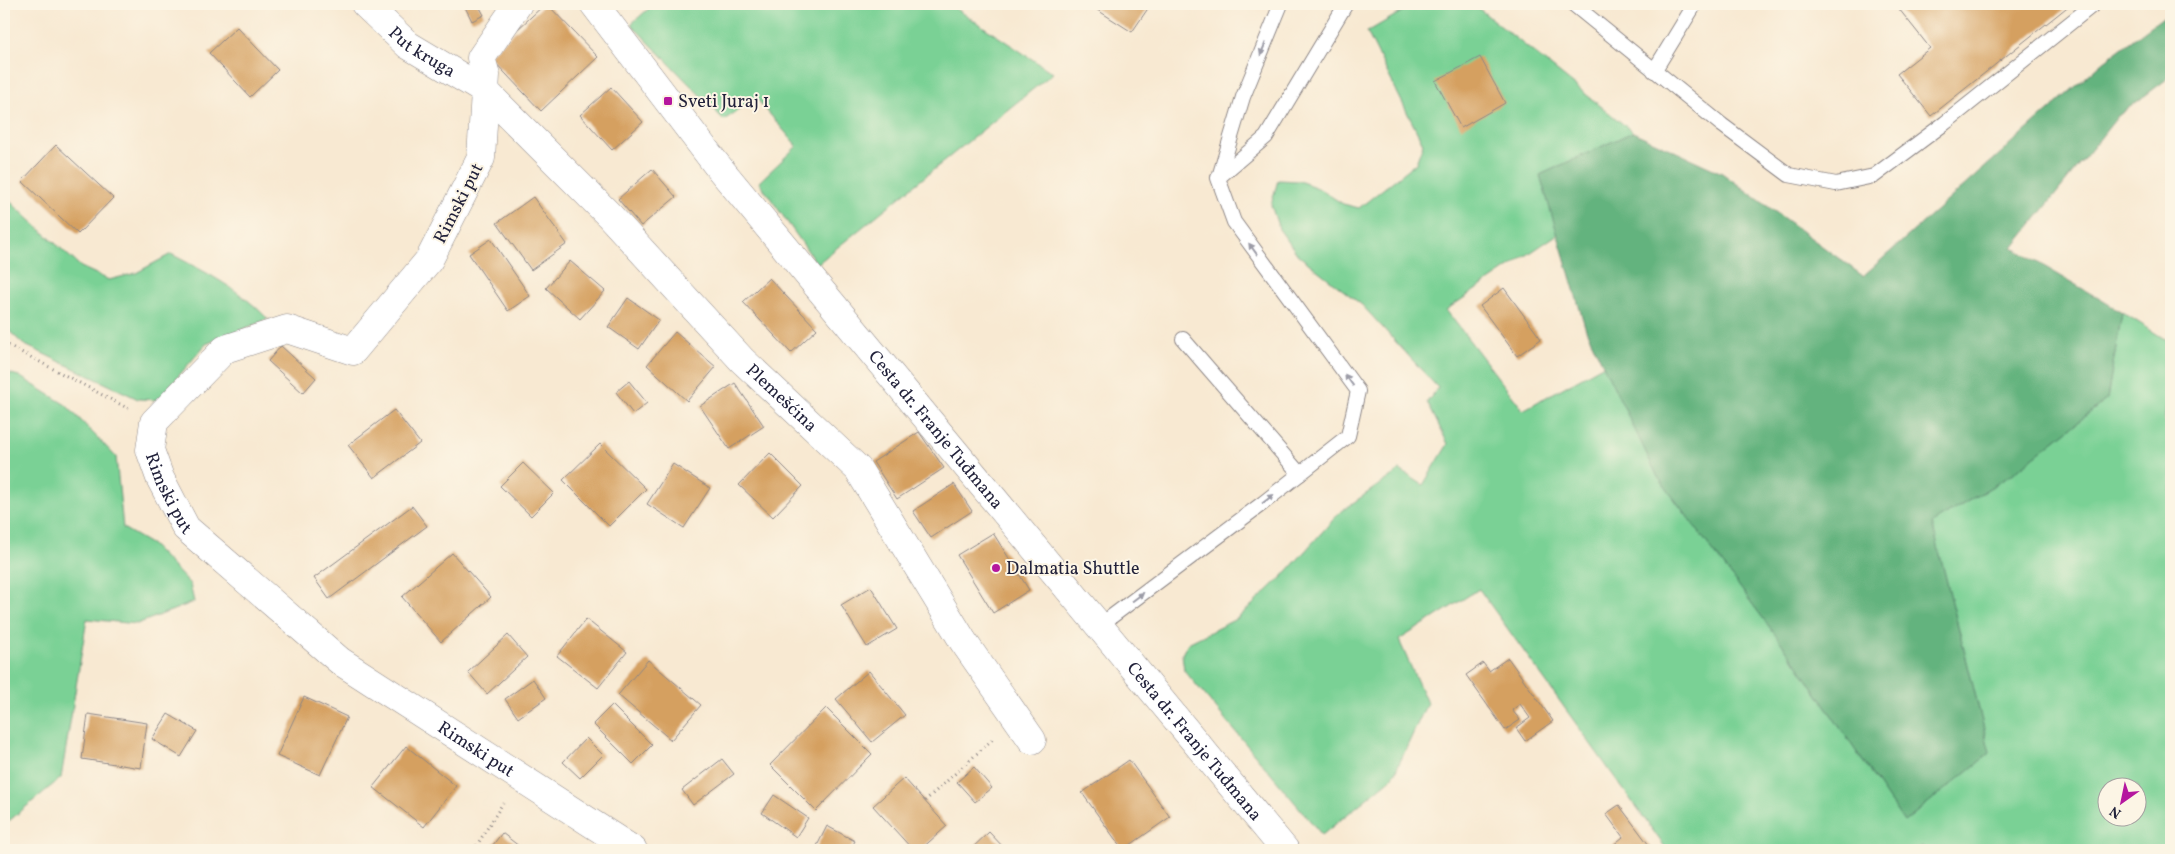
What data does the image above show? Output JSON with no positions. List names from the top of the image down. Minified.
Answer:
{"streets":{"street":["Put kruga","Rimski put","Plemešćina","Cesta dr. Franje Tuđmana"]},"crossings":[["Put kruga","Rimski put"],["Put kruga","Plemešćina"],["Rimski put","Plemešćina"]],"places":{"transit":["Sveti Juraj 1"],"other":["Dalmatia Shuttle"]},"north":"bottom left"}
